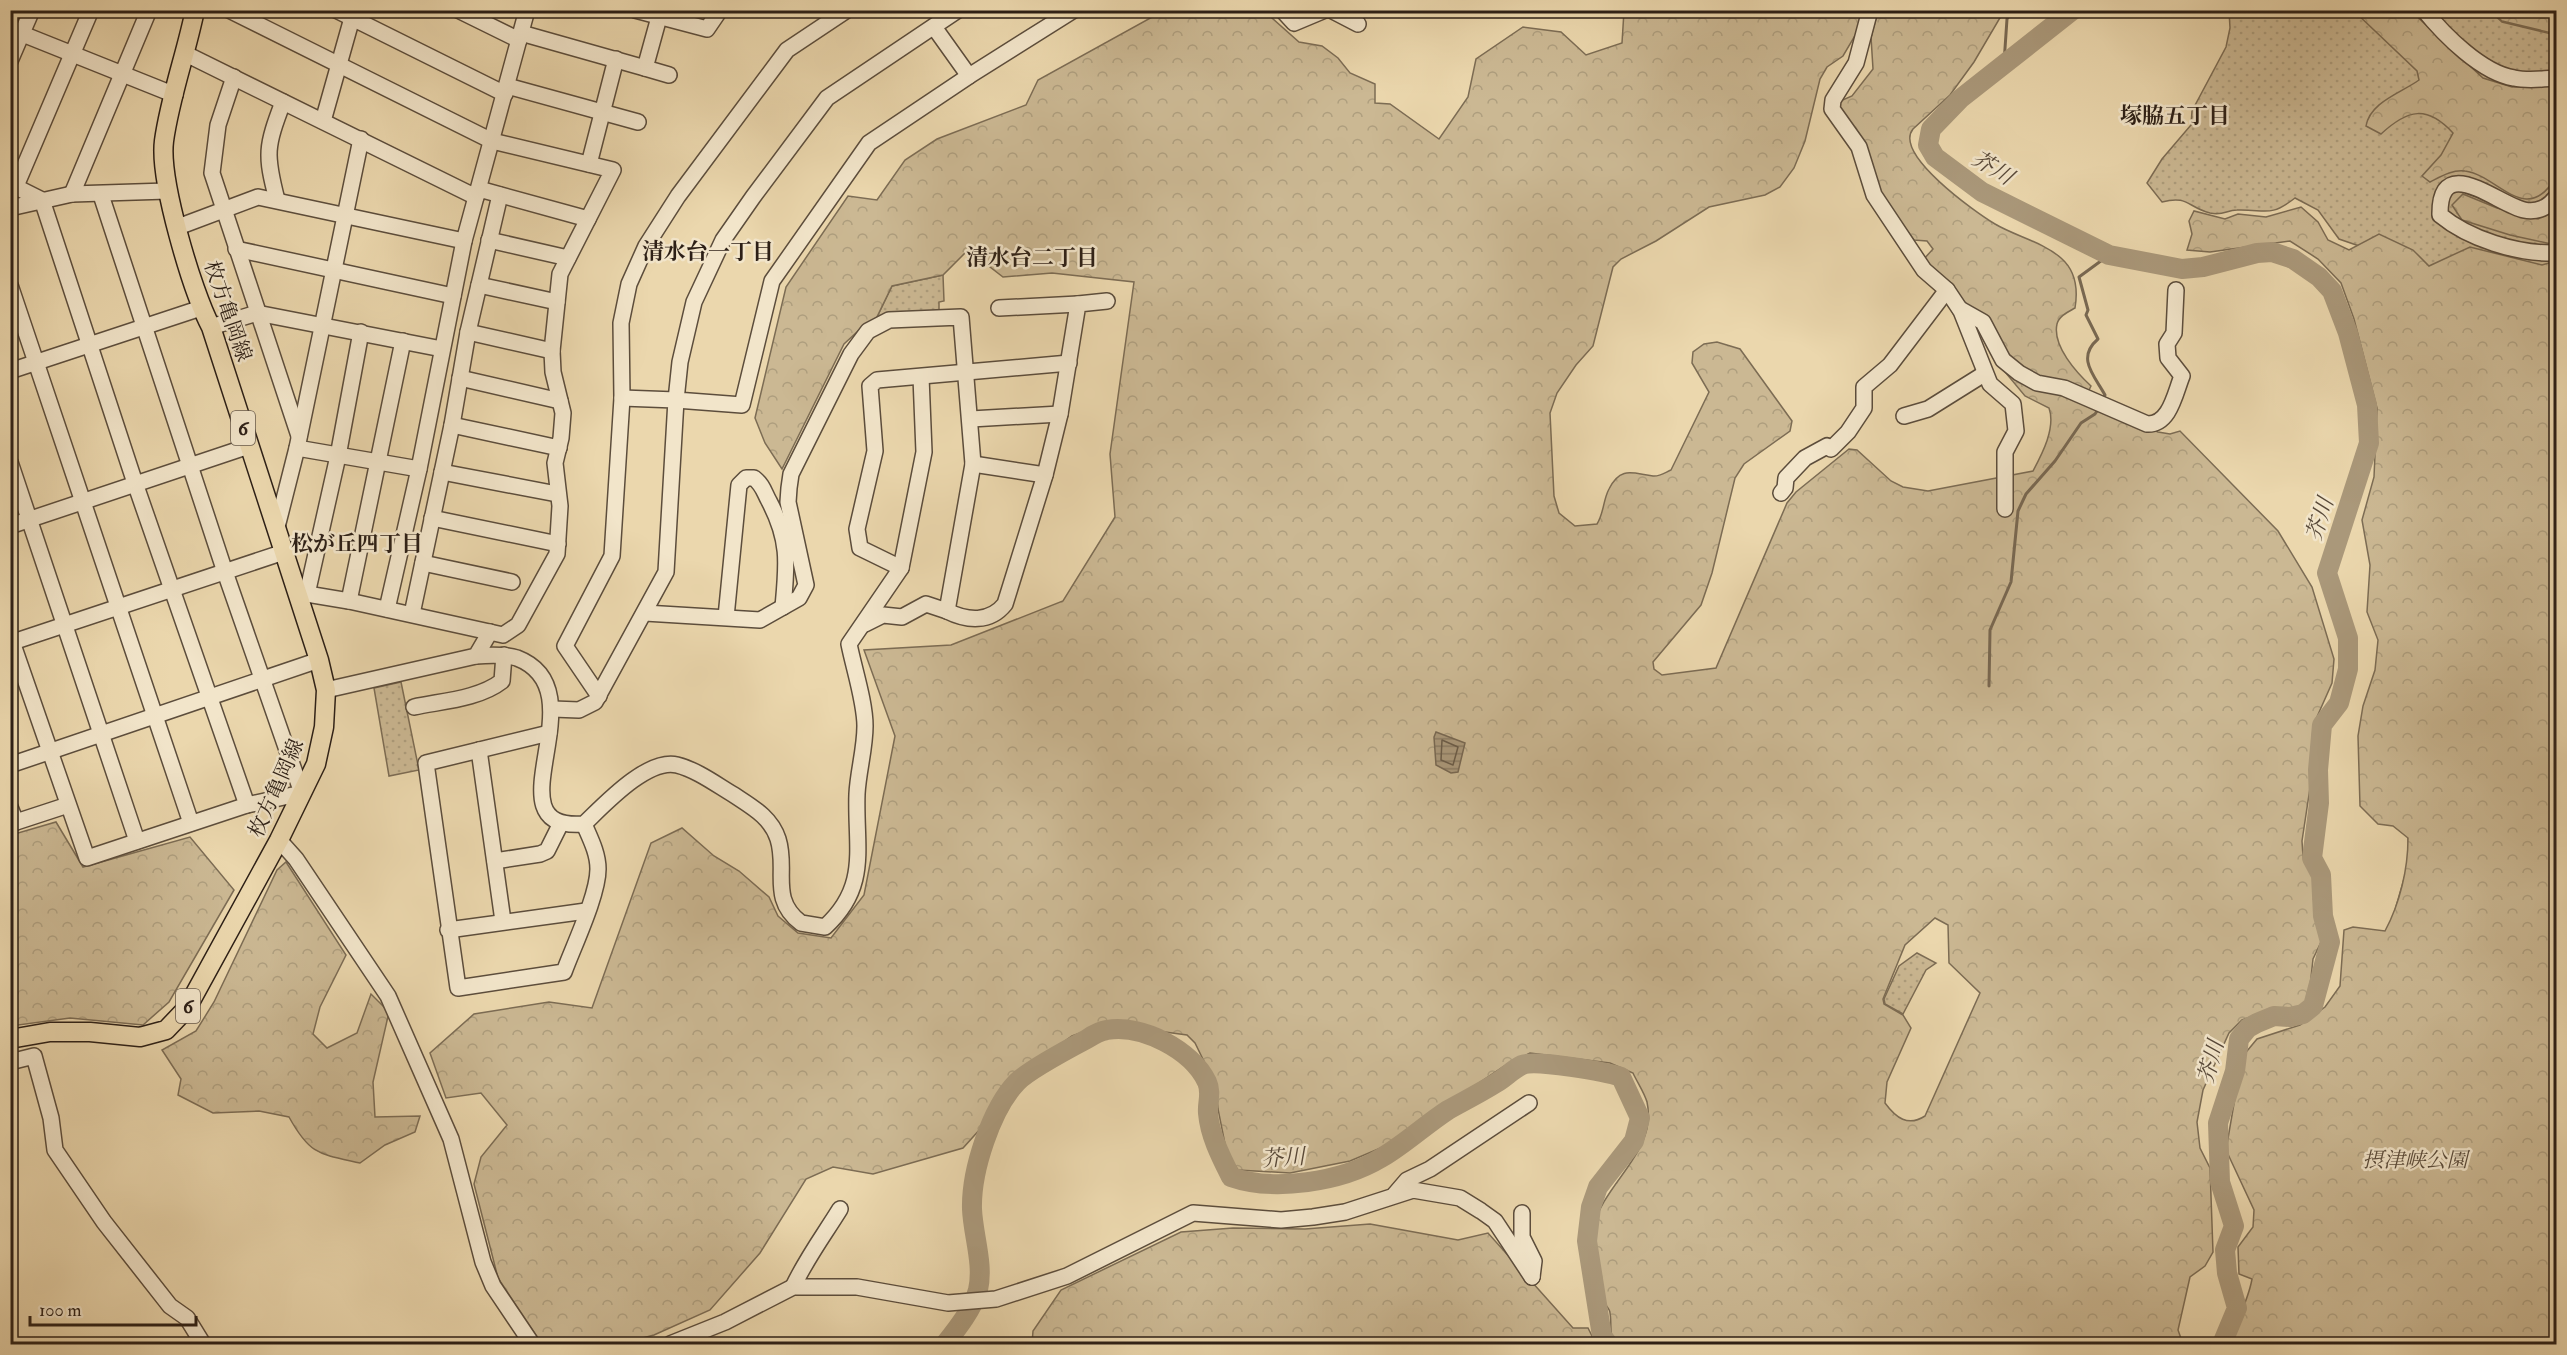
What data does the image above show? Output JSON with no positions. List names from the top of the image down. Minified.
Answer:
{"streets":{"main road":["枚方亀岡線","6"]},"districts":["塚脇五丁目","清水台一丁目","清水台二丁目","松が丘四丁目"],"water":["芥川"],"parks":["摂津峡公園"],"scale_bar":"100 m"}
